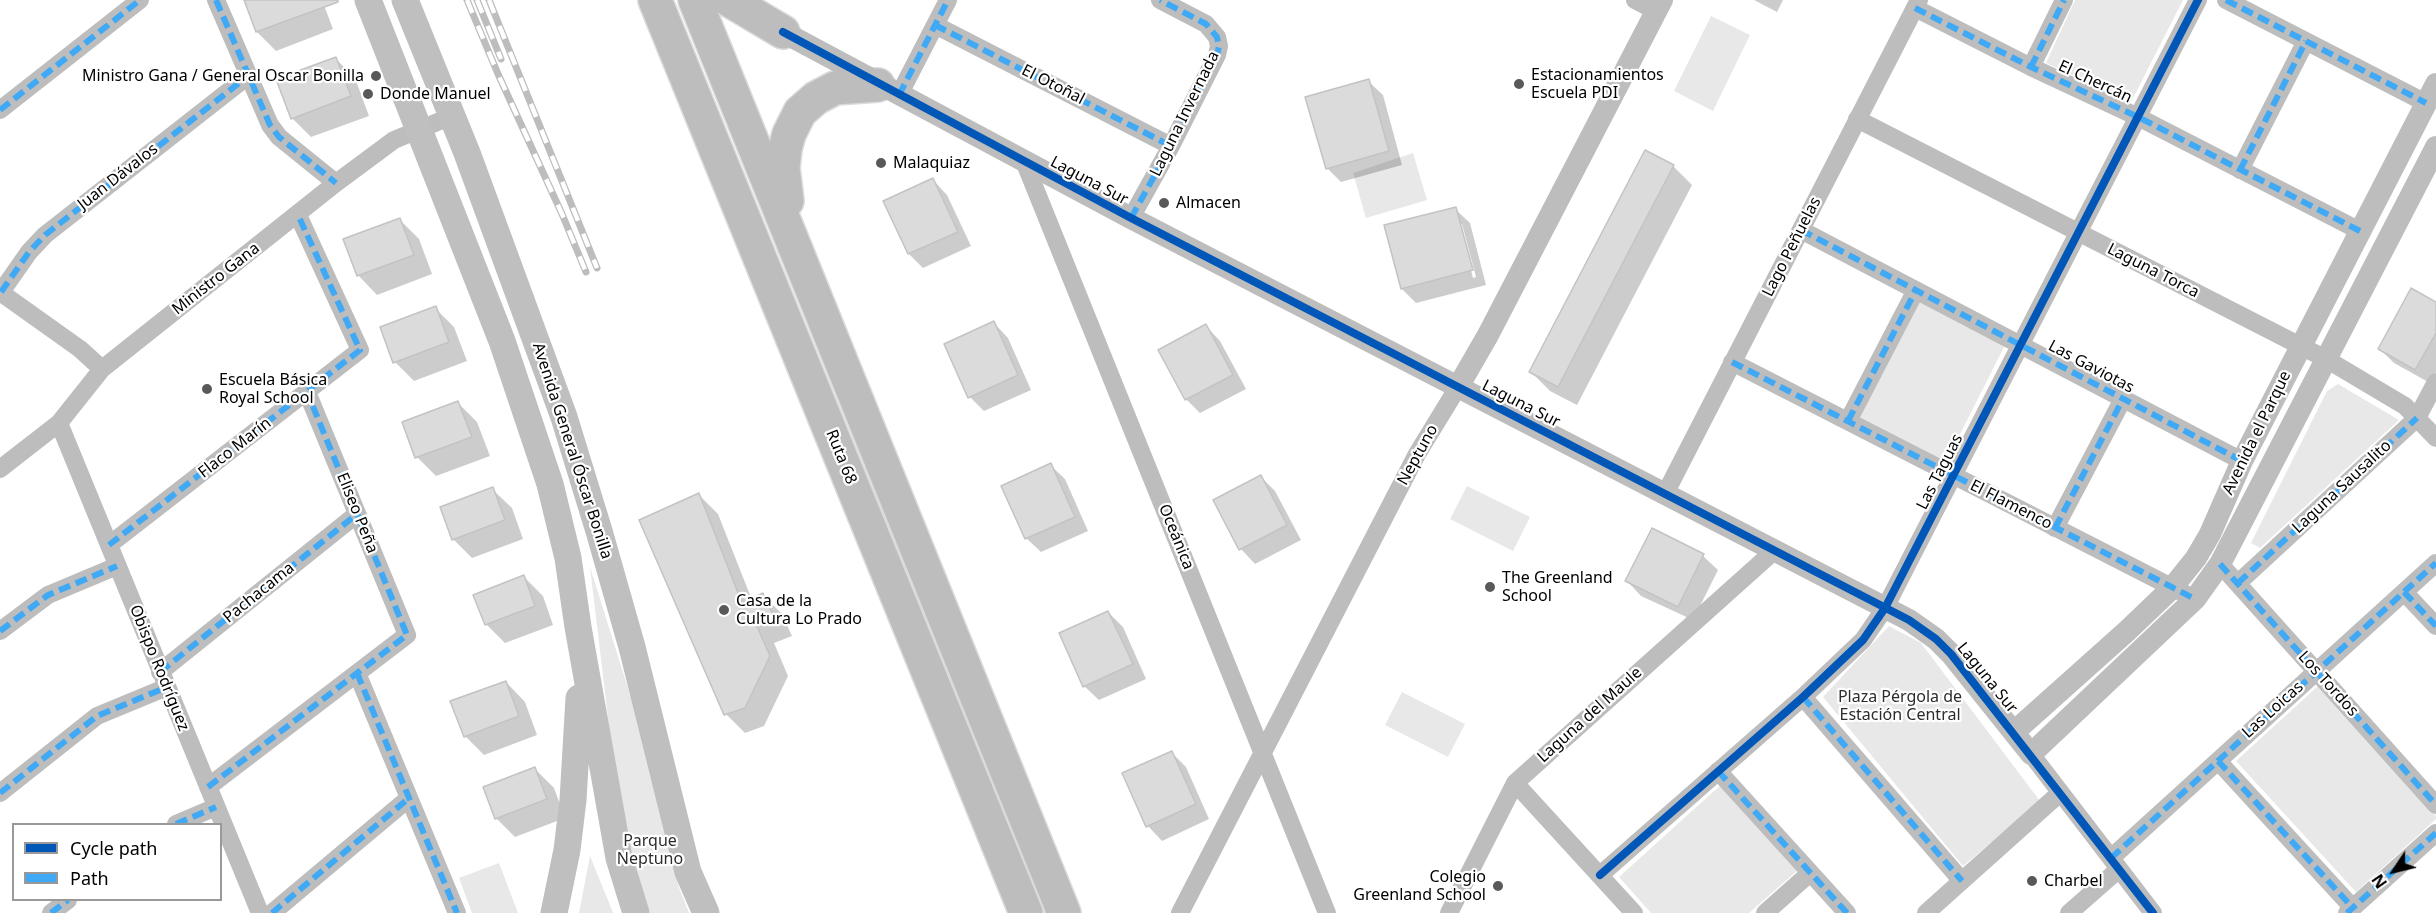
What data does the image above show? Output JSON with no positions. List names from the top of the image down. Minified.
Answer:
{"streets":{"highway":["Ruta 68"],"main road":["Avenida General Óscar Bonilla"],"street":["El Chercán","El Otoñal","Laguna Invernada","Juan Dávalos","Laguna Sur","Lago Peñuelas","Laguna Torca","Ministro Gana","Las Gaviotas","Avenida el Parque","Flaco Marín","Neptuno","Las Taguas","Laguna Sausalito","El Flamenco","Eliseo Peña","Oceánica","Pachacama","Obispo Rodríguez","Los Tordos","Las Loicas","Laguna del Maule"]},"crossings":[["El Chercán","Lago Peñuelas"],["El Chercán","Avenida el Parque"],["El Chercán","Las Taguas"],["El Otoñal","Laguna Invernada"],["Laguna Invernada","Laguna Sur"],["Laguna Sur","Lago Peñuelas"],["Laguna Sur","Avenida el Parque"],["Laguna Sur","Neptuno"],["Laguna Sur","Las Taguas"],["Laguna Sur","Oceánica"],["Laguna Sur","Las Loicas"],["Laguna Sur","Laguna del Maule"],["Lago Peñuelas","Laguna Torca"],["Lago Peñuelas","Las Gaviotas"],["Lago Peñuelas","El Flamenco"],["Laguna Torca","Avenida el Parque"],["Laguna Torca","Las Taguas"],["Laguna Torca","Laguna Sausalito"],["Ministro Gana","Flaco Marín"],["Ministro Gana","Avenida General Óscar Bonilla"],["Ministro Gana","Obispo Rodríguez"],["Las Gaviotas","Avenida el Parque"],["Las Gaviotas","Las Taguas"],["Avenida el Parque","El Flamenco"],["Avenida el Parque","Los Tordos"],["Flaco Marín","Eliseo Peña"],["Flaco Marín","Obispo Rodríguez"],["Neptuno","Oceánica"],["Las Taguas","El Flamenco"],["Laguna Sausalito","Los Tordos"],["Eliseo Peña","Pachacama"],["Pachacama","Obispo Rodríguez"],["Los Tordos","Las Loicas"]],"parks":["Plaza Pérgola de Estación Central","Parque Neptuno"],"places":["Ministro Gana / General Oscar Bonilla","Estacionamientos Escuela PDI","Donde Manuel","Malaquiaz","Almacen","Escuela Básica Royal School","The Greenland School","Casa de la Cultura Lo Prado","Charbel","Colegio Greenland School"],"legend":["Cycle path","Path"],"north":"bottom left"}
